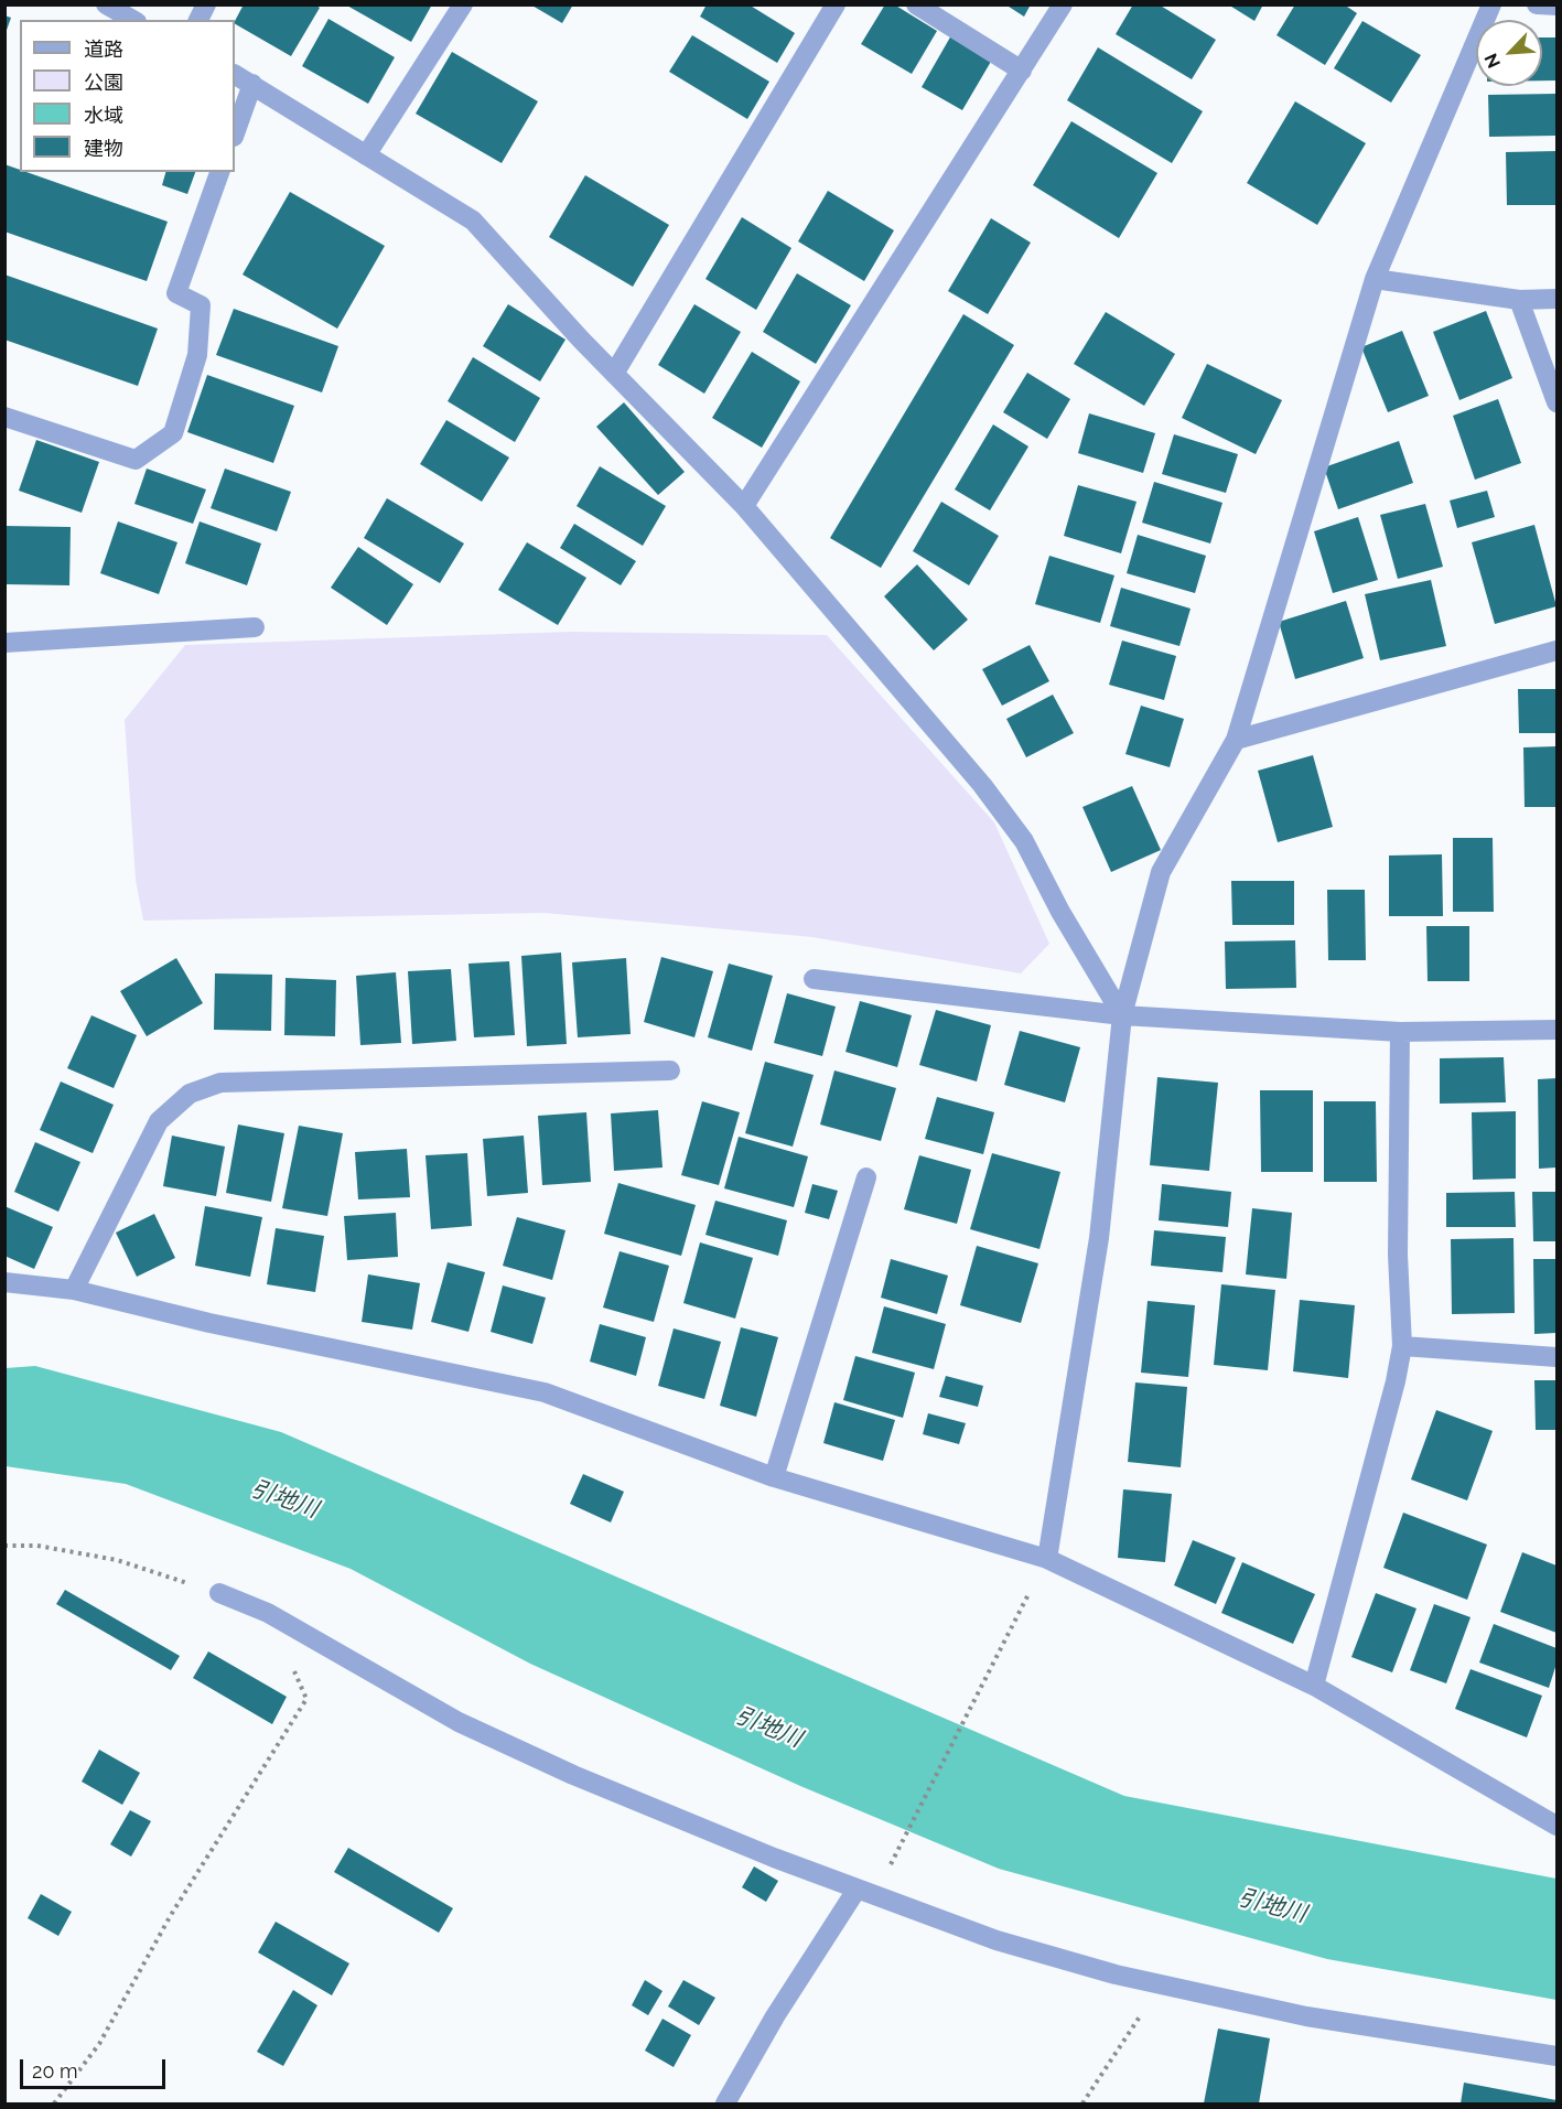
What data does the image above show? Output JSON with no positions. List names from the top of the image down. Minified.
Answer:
{"water":["引地川"],"legend":["道路","公園","水域","建物"],"scale_bar":"20 m","north":"bottom left"}
